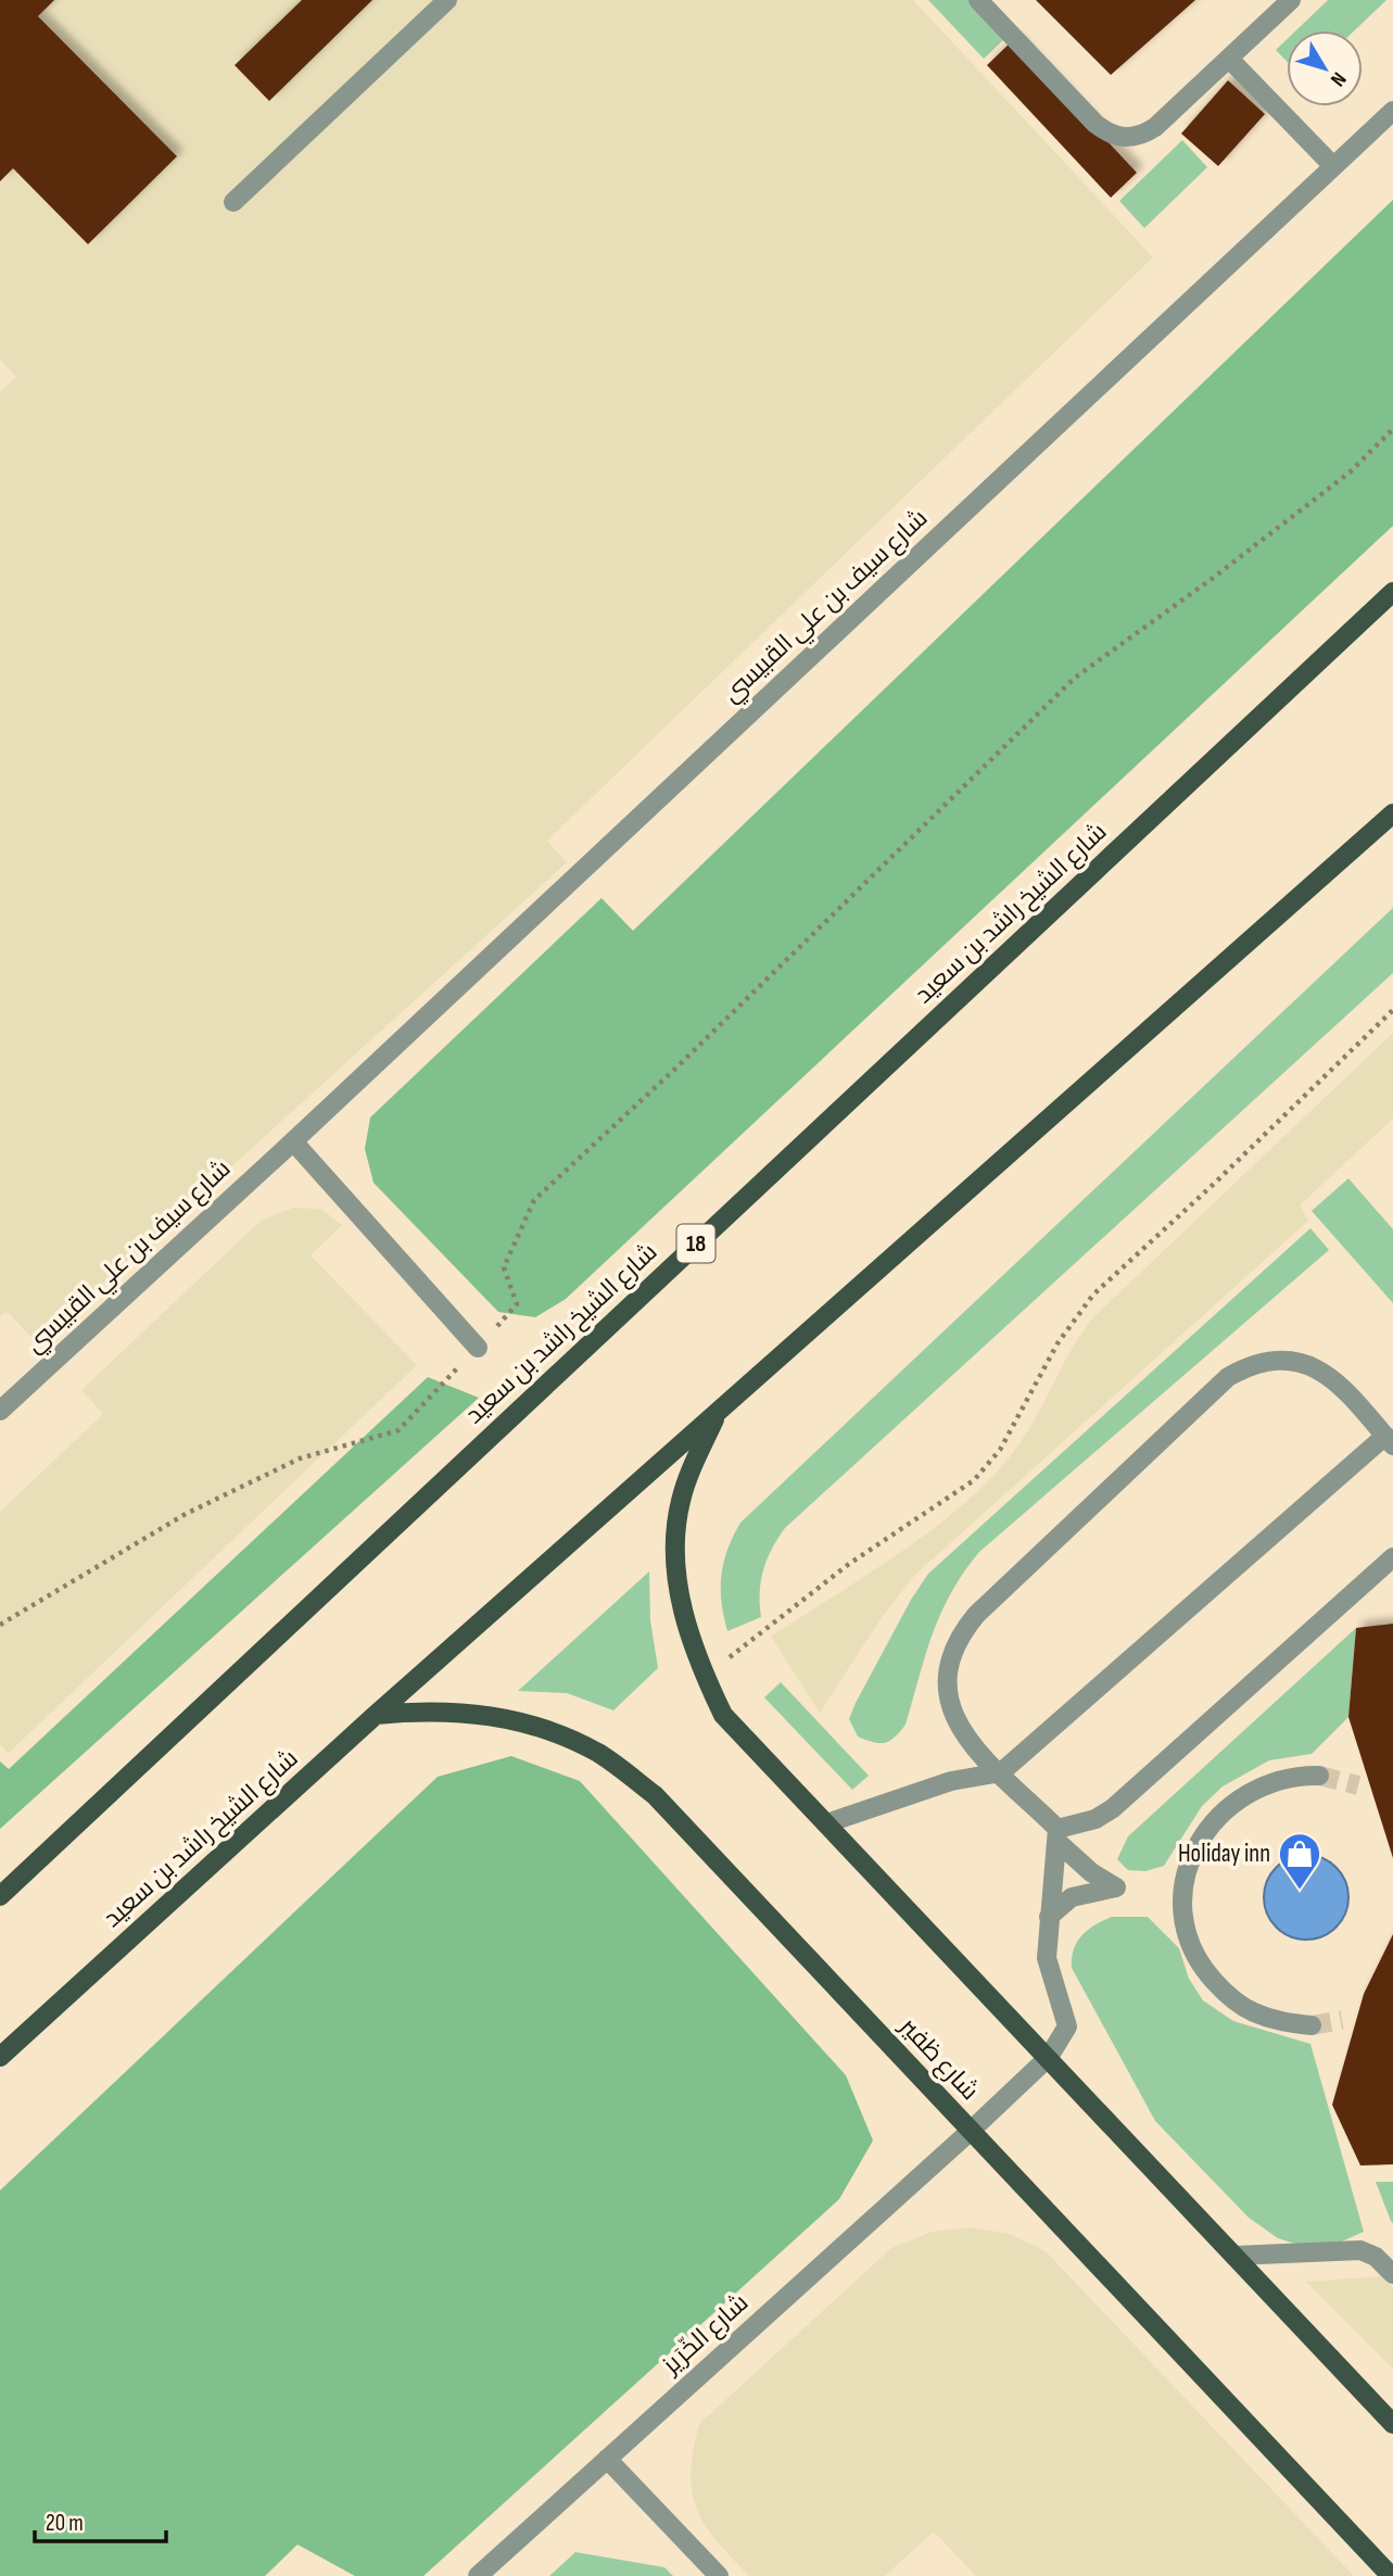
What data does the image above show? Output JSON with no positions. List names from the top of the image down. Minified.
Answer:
{"streets":{"main road":["شارع الشيخ راشد بن سعيد","18","شارع ظفير"],"street":["شارع سيف بن علي القبيسي","شارع الخّرَيز"]},"crossings":[["شارع الشيخ راشد بن سعيد","شارع ظفير"],["شارع ظفير","شارع الخّرَيز"]],"places":{"shop":["Holiday inn"]},"scale_bar":"20 m","north":"bottom right"}
